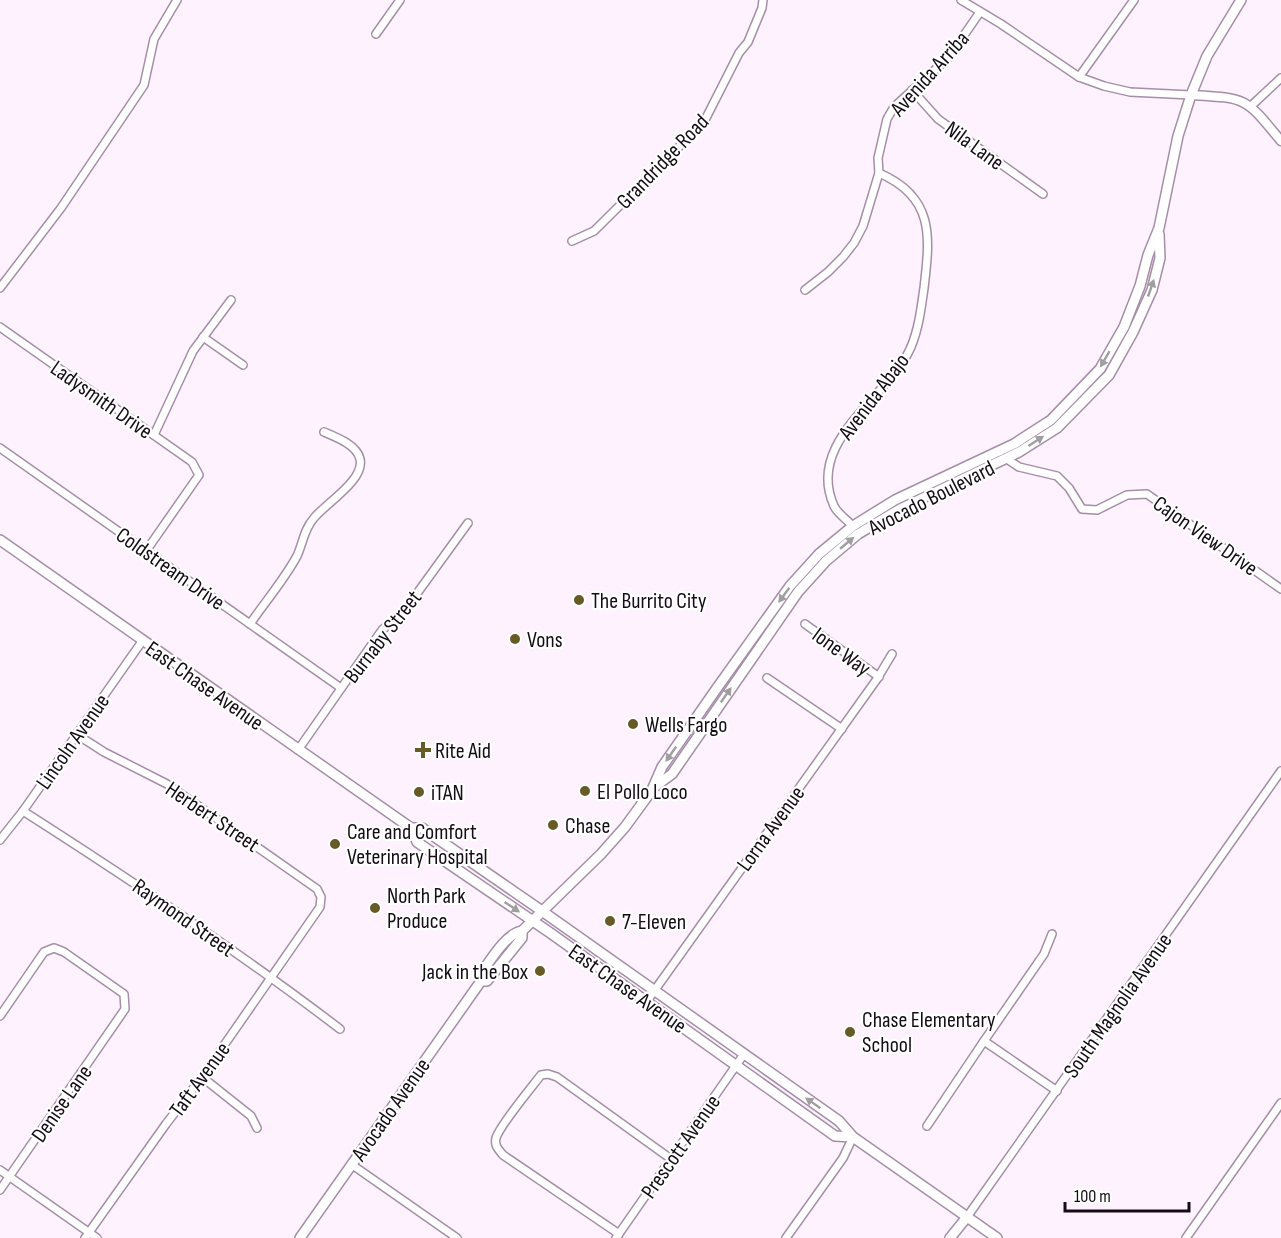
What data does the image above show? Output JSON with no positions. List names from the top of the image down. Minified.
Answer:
{"streets":{"main road":["Avocado Boulevard","East Chase Avenue","South Magnolia Avenue","Avocado Avenue"],"street":["Avenida Arriba","Nila Lane","Grandridge Road","Avenida Abajo","Ladysmith Drive","Cajon View Drive","Coldstream Drive","Burnaby Street","Ione Way","Lincoln Avenue","Herbert Street","Lorna Avenue","Raymond Street","Taft Avenue","Denise Lane","Prescott Avenue"]},"crossings":[["Avenida Arriba","Nila Lane"],["Avenida Arriba","Avenida Abajo"],["Avenida Abajo","Avocado Boulevard"],["Ladysmith Drive","Coldstream Drive"],["Avocado Boulevard","Cajon View Drive"],["Avocado Boulevard","East Chase Avenue"],["Avocado Boulevard","Avocado Avenue"],["Coldstream Drive","Burnaby Street"],["Burnaby Street","East Chase Avenue"],["Ione Way","Lorna Avenue"],["East Chase Avenue","Lincoln Avenue"],["East Chase Avenue","Lorna Avenue"],["East Chase Avenue","South Magnolia Avenue"],["East Chase Avenue","Avocado Avenue"],["East Chase Avenue","Prescott Avenue"],["Lincoln Avenue","Herbert Street"],["Lincoln Avenue","Raymond Street"],["Herbert Street","Taft Avenue"],["Raymond Street","Taft Avenue"]],"places":{"other":["The Burrito City","Vons","Wells Fargo","El Pollo Loco","iTAN","Chase","Care and Comfort Veterinary Hospital","North Park Produce","7-Eleven","Jack in the Box","Chase Elementary School"],"health":["Rite Aid"]},"scale_bar":"100 m"}
